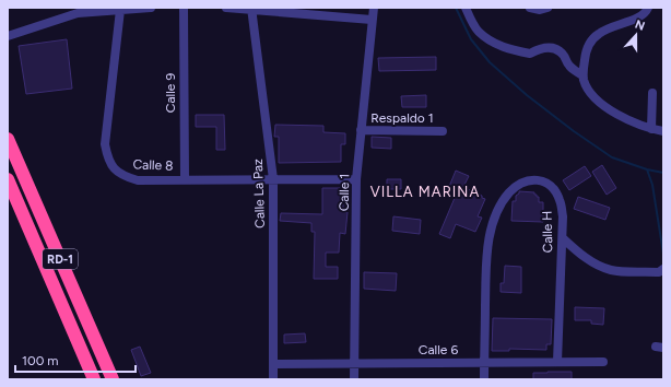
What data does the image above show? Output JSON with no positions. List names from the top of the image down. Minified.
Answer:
{"streets":{"highway":["RD-1"],"street":["Calle 9","Respaldo 1","Calle 8","Calle 1","Calle La Paz","Calle H","Calle 6"]},"crossings":[["Calle 9","Calle 8"],["Respaldo 1","Calle 1"],["Calle 8","Calle 1"],["Calle 8","Calle La Paz"],["Calle 1","Calle 6"],["Calle La Paz","Calle 6"],["Calle H","Calle 6"]],"districts":["VILLA MARINA"],"scale_bar":"100 m","north":"top"}
